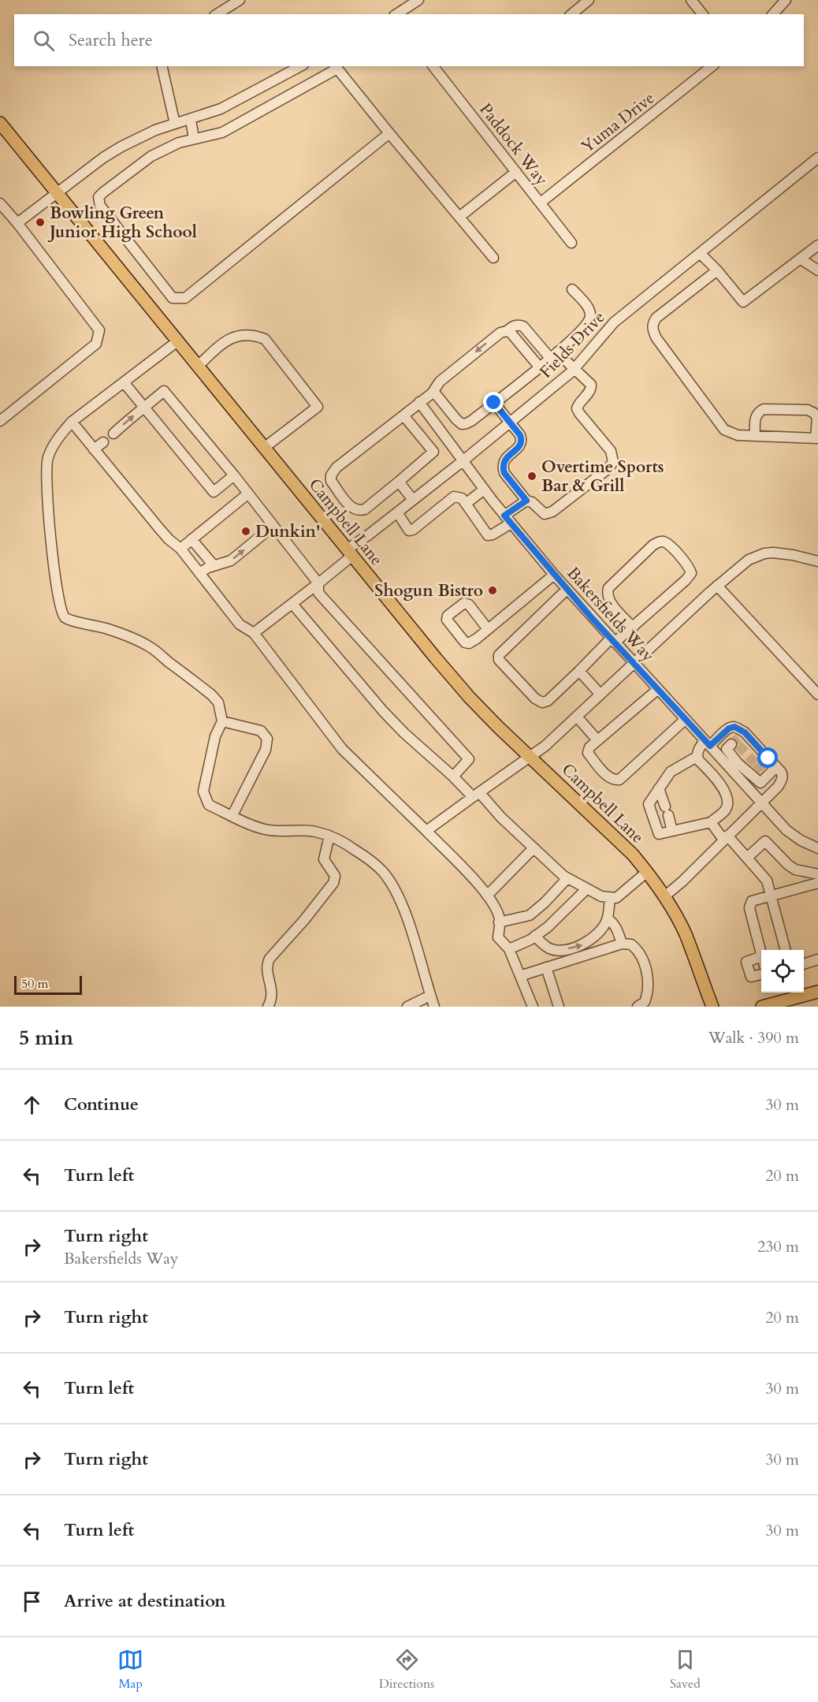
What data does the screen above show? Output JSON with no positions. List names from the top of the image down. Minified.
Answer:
{"streets":{"main road":["Campbell Lane"],"street":["Yuma Drive","Paddock Way","Fields Drive","Bakersfields Way"]},"crossings":[["Yuma Drive","Paddock Way"],["Fields Drive","Campbell Lane"],["Fields Drive","Bakersfields Way"]],"places":["Bowling Green Junior High School","Overtime Sports Bar & Grill","Dunkin'","Shogun Bistro"],"scale_bar":"50 m","page":{"search":"Search here","scale":"50 m","heading":["5 min","Walk · 390 m"],"list":[["Continue","30 m"],["Turn left","20 m"],["Turn right","Bakersfields Way","230 m"],["Turn right","20 m"],["Turn left","30 m"],["Turn right","30 m"],["Turn left","30 m"],"Arrive at destination"],"nav":["Map","Directions","Saved"]}}
